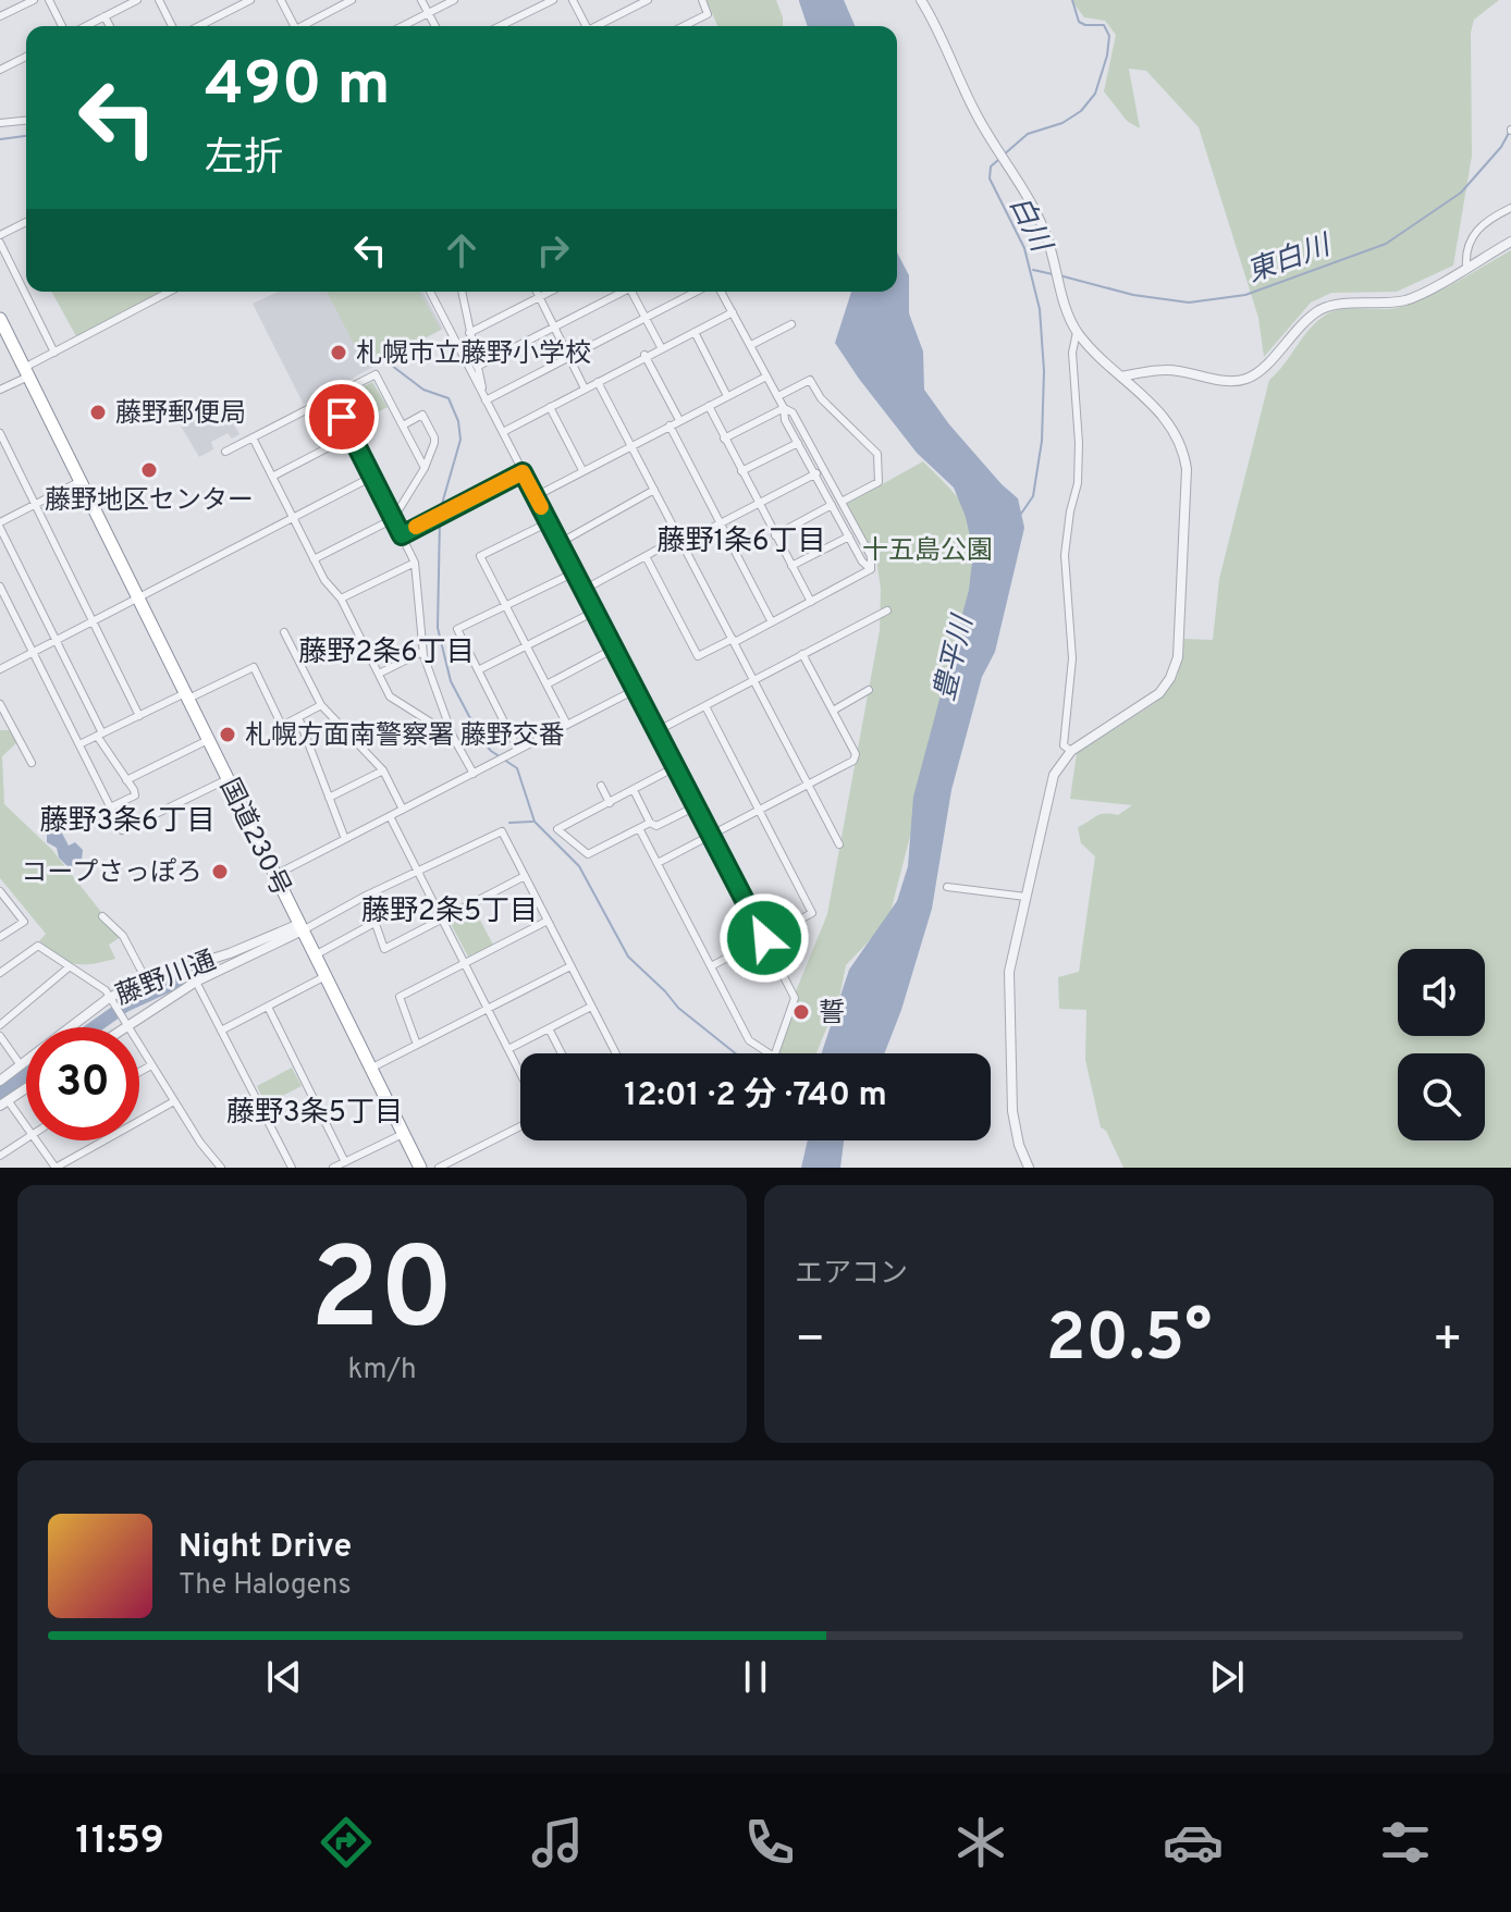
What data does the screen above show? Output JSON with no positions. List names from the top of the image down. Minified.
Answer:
{"streets":{"highway":["国道230号"],"street":["藤野川通"]},"crossings":[["国道230号","藤野川通"]],"districts":["藤野1条6丁目","藤野2条6丁目","藤野3条6丁目","藤野2条5丁目","藤野3条5丁目"],"water":["白川","東白川","豊平川"],"parks":["十五島公園"],"places":["札幌市立藤野小学校","藤野郵便局","藤野地区センター","札幌方面南警察署 藤野交番","コープさっぽろ","誓"],"page":{"turn":["490 m","左折"],"limit":"30","trip":"12:01 · 2 分 · 740 m","tile":[["20","km/h"],"エアコン"],"heat":["−","20.5°","+"],"song":["Night Drive","The Halogens"],"tabs":"11:59"}}
